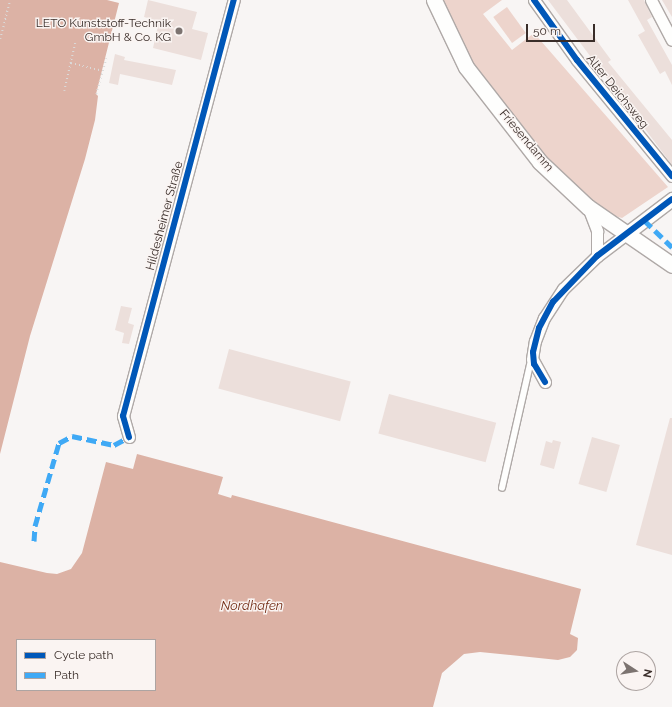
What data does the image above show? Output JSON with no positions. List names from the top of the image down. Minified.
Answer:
{"streets":{"main road":["Friesendamm"],"street":["Alter Deichsweg","Hildesheimer Straße"]},"water":["Nordhafen"],"places":["LETO Kunststoff-Technik GmbH & Co. KG"],"legend":["Cycle path","Path"],"scale_bar":"50 m","north":"right"}
